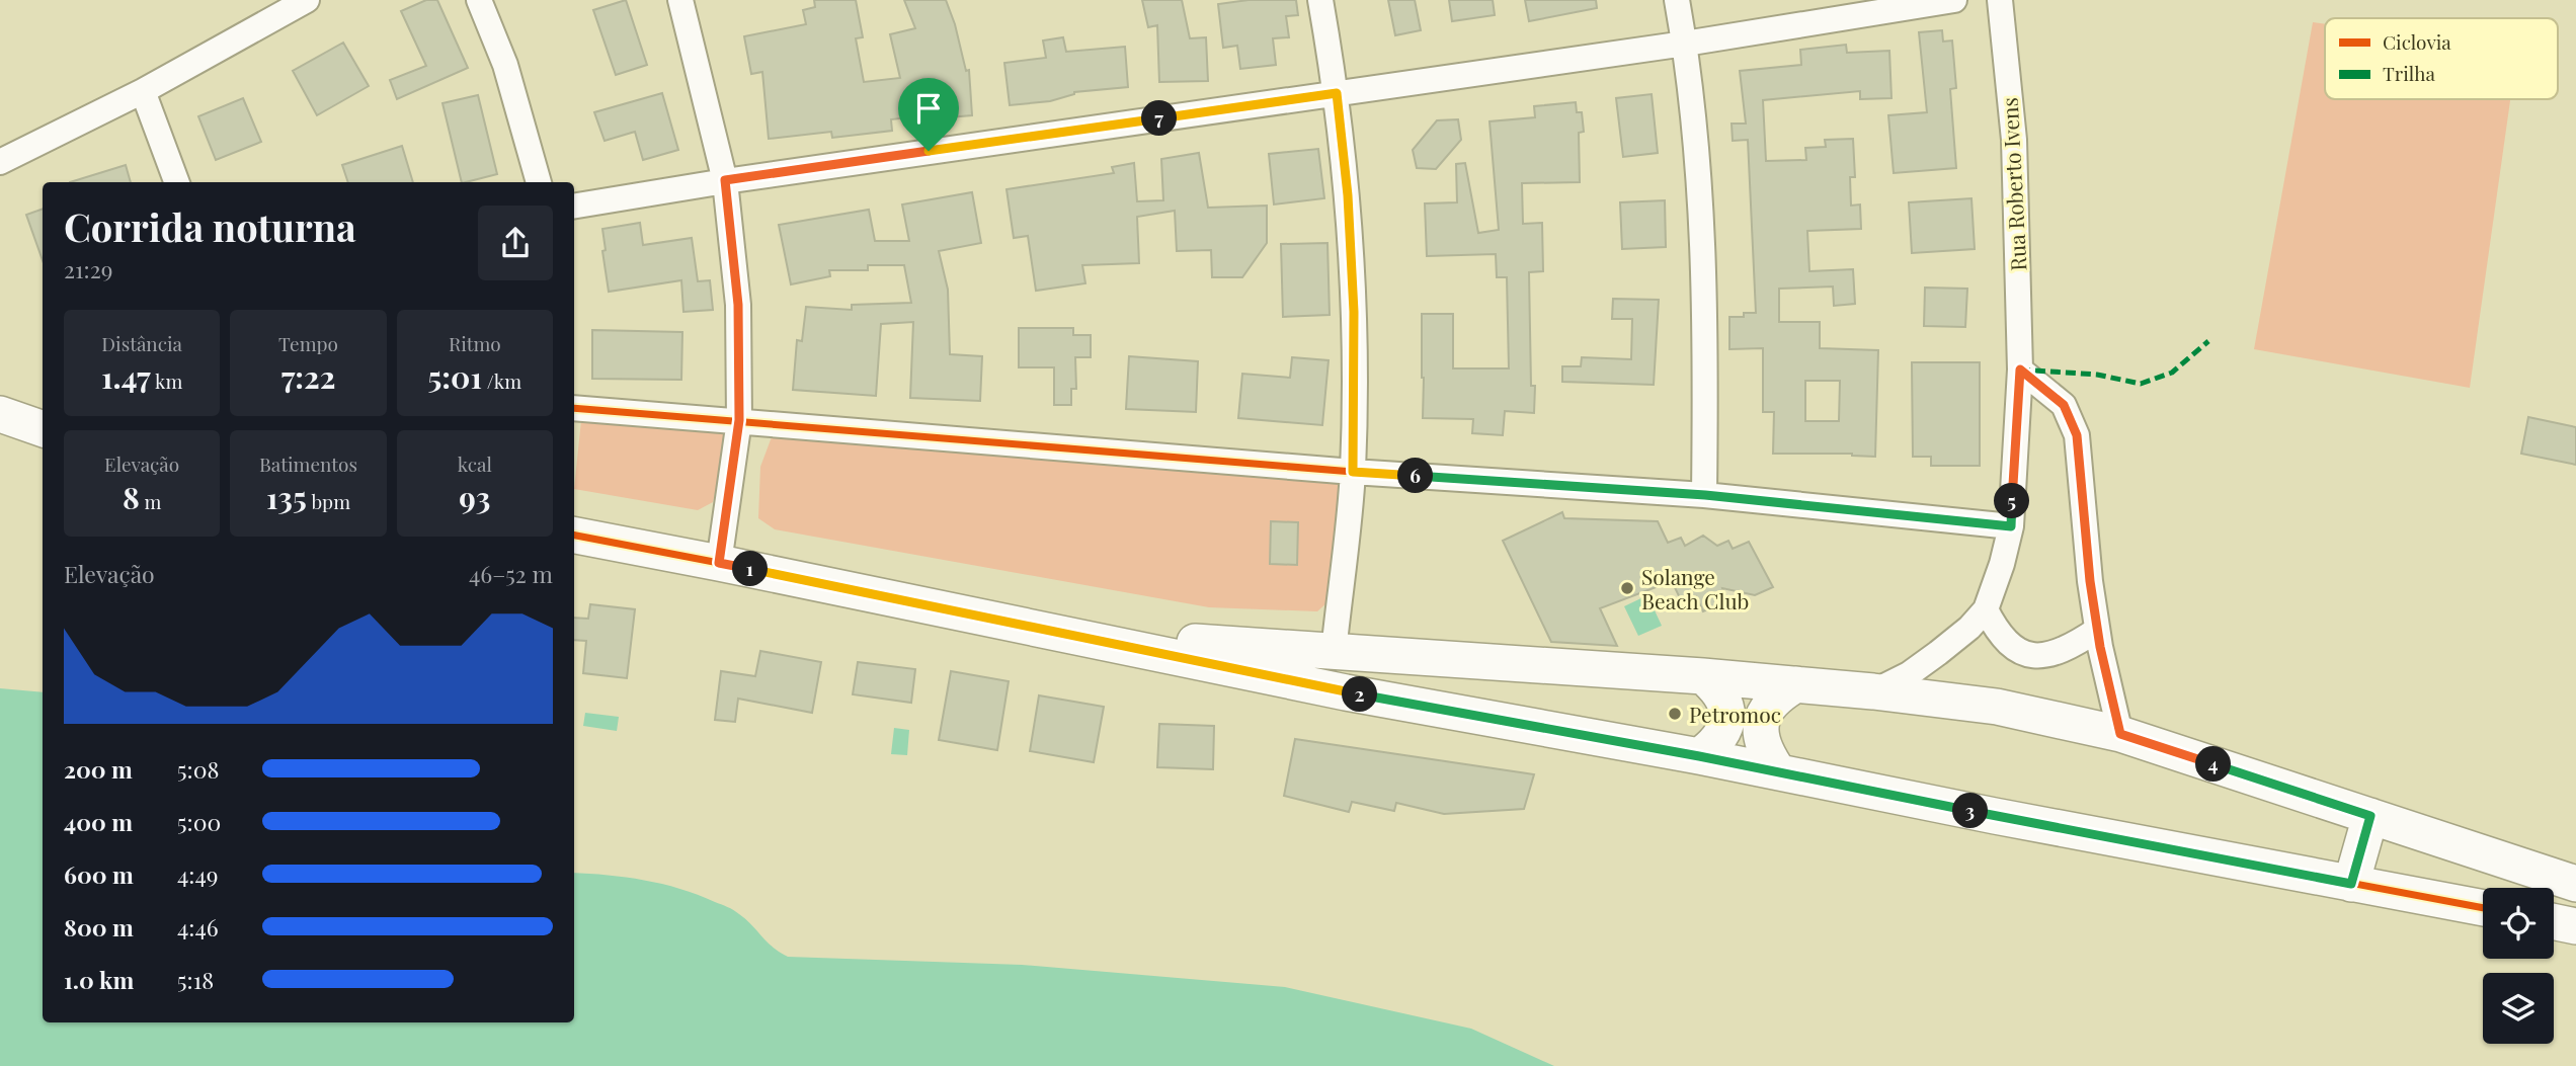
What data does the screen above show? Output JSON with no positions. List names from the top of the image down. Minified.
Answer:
{"streets":{"street":["Rua Roberto Ivens"]},"places":["Solange Beach Club","Petromoc"],"legend":["Ciclovia","Trilha"],"page":{"pins":["7","6","5","1","2","4","3"],"heading":["Corrida noturna","21:29"],"stats":[["Distância","1.47 km"],["Tempo","7:22"],["Ritmo","5:01 /km"],["Elevação","8 m"],["Batimentos","135 bpm"],["kcal","93"]],"chart":["Elevação","46–52 m"],"list":[{"name":"200 m","note":"5:08"},{"name":"400 m","note":"5:00"},{"name":"600 m","note":"4:49"},{"name":"800 m","note":"4:46"},{"name":"1.0 km","note":"5:18"}]}}
